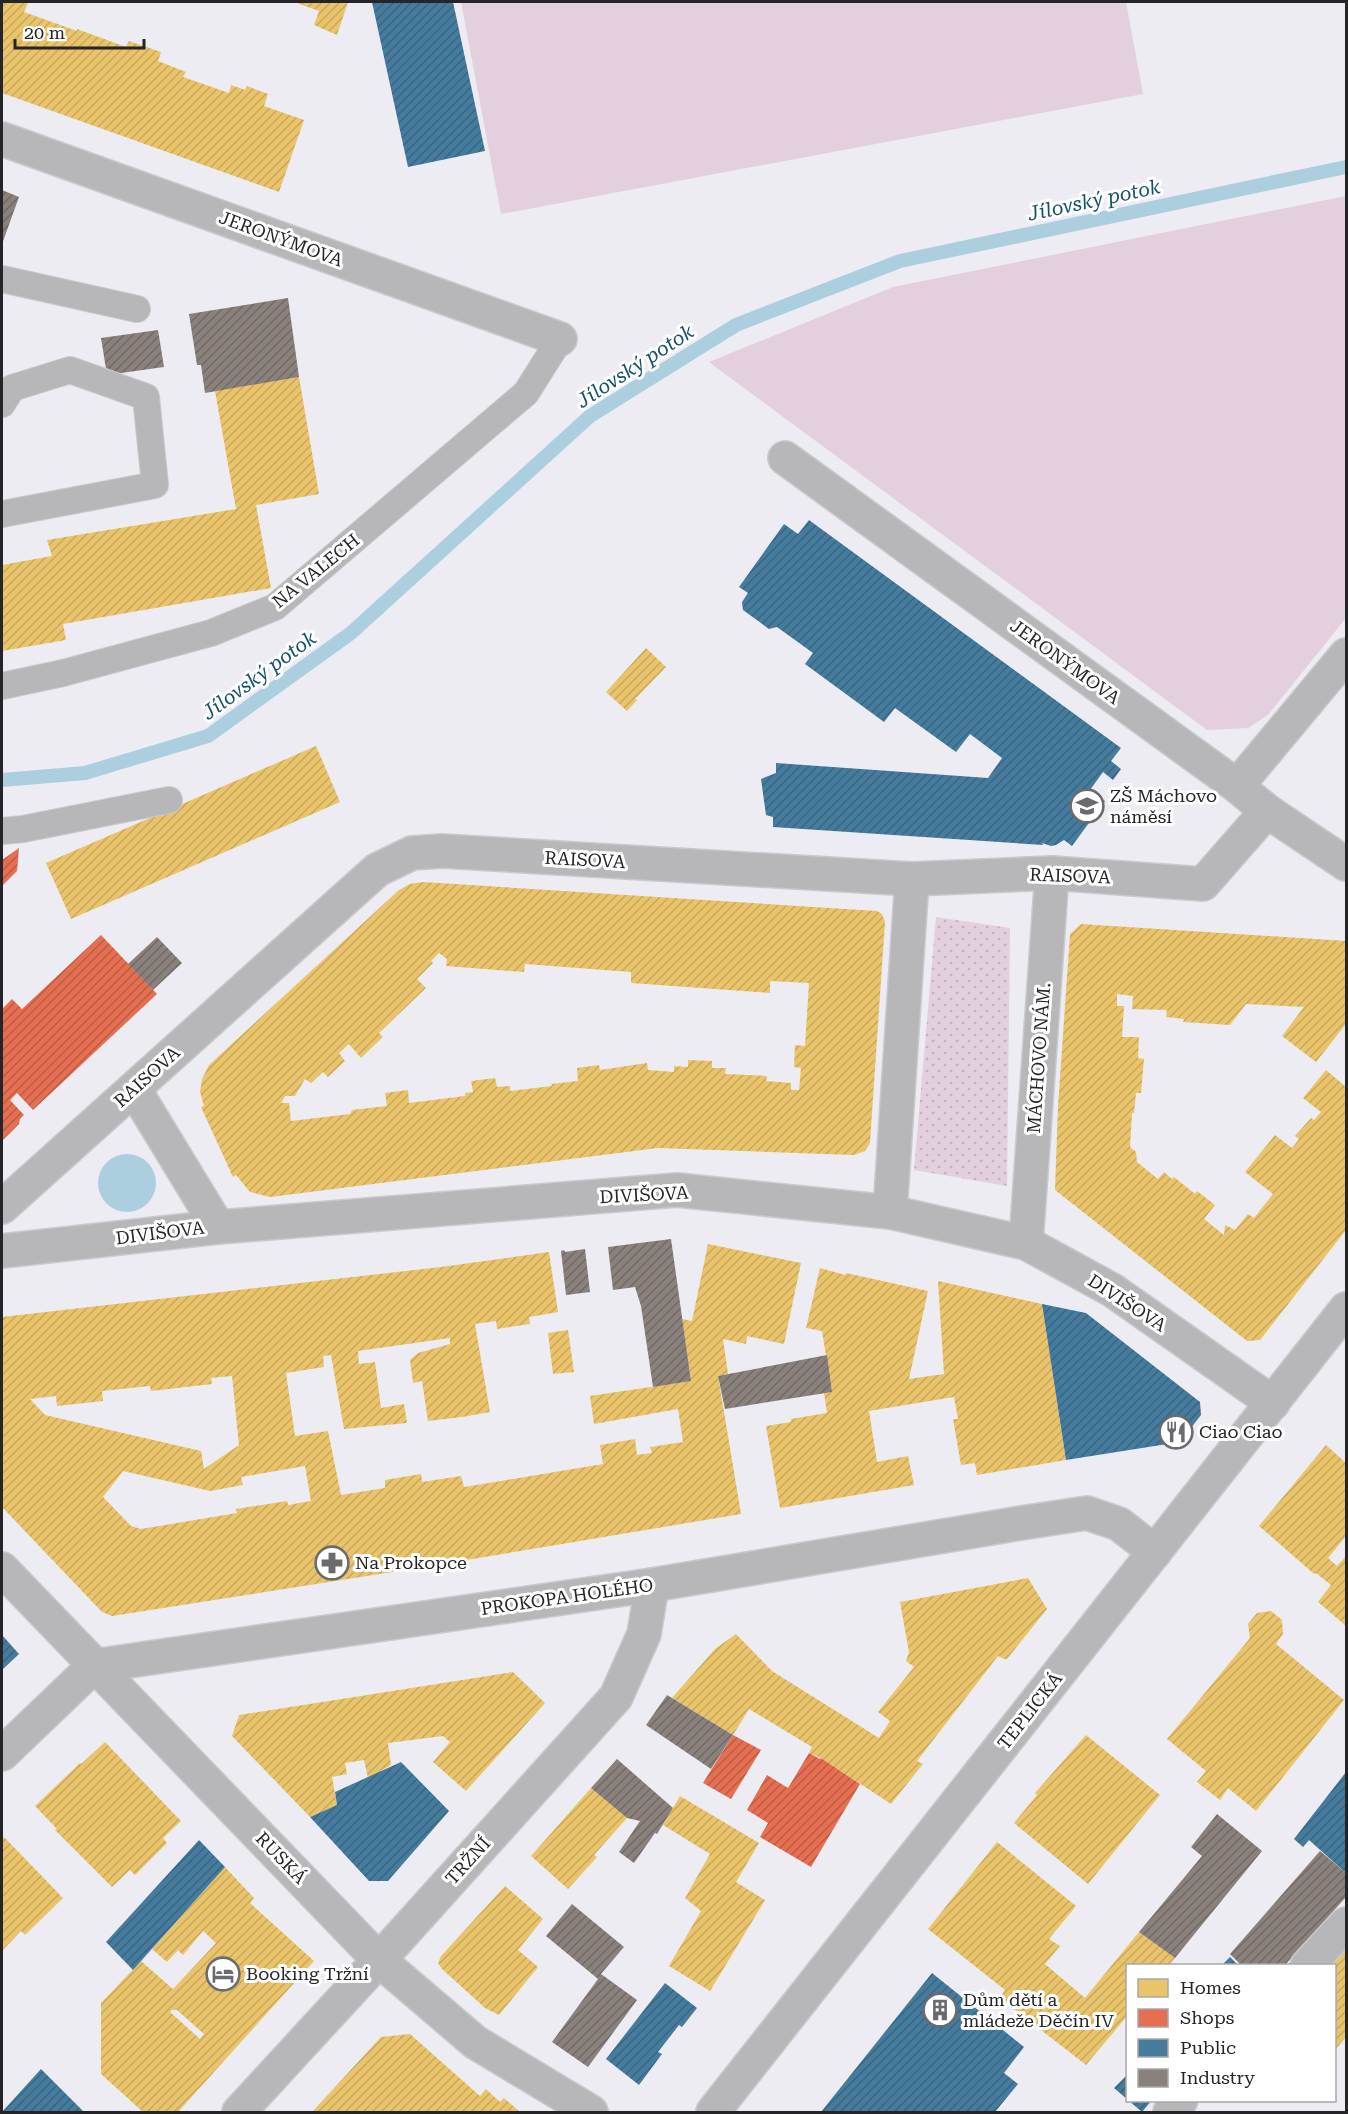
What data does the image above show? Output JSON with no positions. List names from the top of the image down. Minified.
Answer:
{"streets":{"street":["JERONÝMOVA","RAISOVA","MÁCHOVO NÁM.","DIVIŠOVA","PROKOPA HOLÉHO","TEPLICKÁ","RUSKÁ","TRŽNÍ"],"lane":["NA VALECH"]},"crossings":[["JERONÝMOVA","NA VALECH"],["JERONÝMOVA","RAISOVA"],["RAISOVA","MÁCHOVO NÁM."],["MÁCHOVO NÁM.","DIVIŠOVA"],["DIVIŠOVA","TEPLICKÁ"],["PROKOPA HOLÉHO","TEPLICKÁ"],["PROKOPA HOLÉHO","RUSKÁ"],["PROKOPA HOLÉHO","TRŽNÍ"],["RUSKÁ","TRŽNÍ"]],"water":["Jílovský potok"],"places":{"school or university":["ZŠ Máchovo náměsí"],"restaurant":["Ciao Ciao"],"pharmacy":["Na Prokopce"],"hotel":["Booking Tržní"],"building":["Dům dětí a mládeže Děčín IV"]},"legend":["Homes","Shops","Public","Industry"],"scale_bar":"20 m"}
